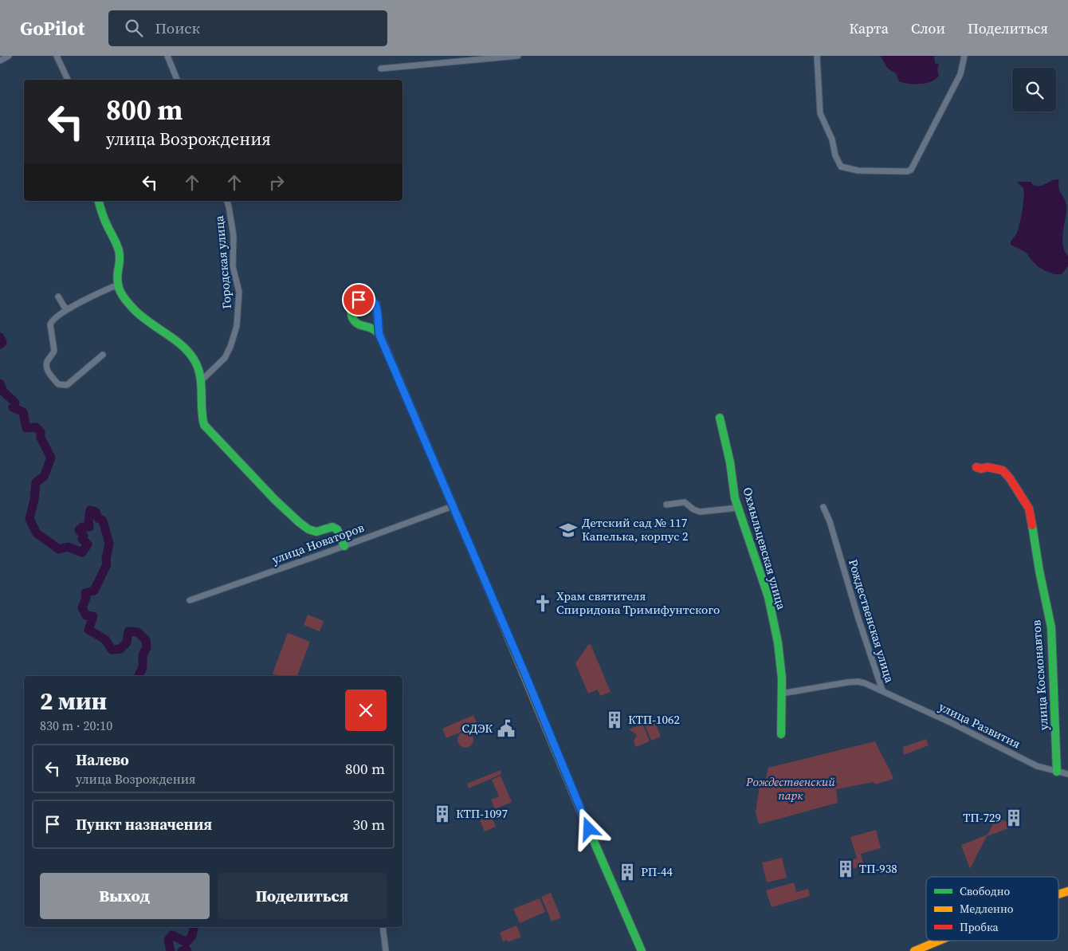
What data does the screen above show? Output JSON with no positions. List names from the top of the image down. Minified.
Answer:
{"streets":{"street":["Городская улица","улица Новаторов","Охмыльцевская улица","Рождественская улица","улица Космонавтов","улица Развития"]},"crossings":[["Охмыльцевская улица","Рождественская улица"],["Рождественская улица","улица Развития"],["улица Космонавтов","улица Развития"]],"parks":["Рождественский парк"],"places":{"school or university":["Детский сад № 117 Капелька, корпус 2"],"church":["Храм святителя Спиридона Тримифунтского"],"building":["КТП-1062","КТП-1097","ТП-729","ТП-938","РП-44"],"public building":["СДЭК"]},"legend":["Свободно","Медленно","Пробка"],"page":{"header":"GoPilot","search":"Поиск","nav":["Карта","Слои","Поделиться"],"turn":["800 m","улица Возрождения"],"heading":["2 мин","830 m · 20:10"],"list":[{"name":"Налево","note":"улица Возрождения","value":"800 m"},{"name":"Пункт назначения","value":"30 m"}],"buttons":["Выход","Поделиться"]}}
